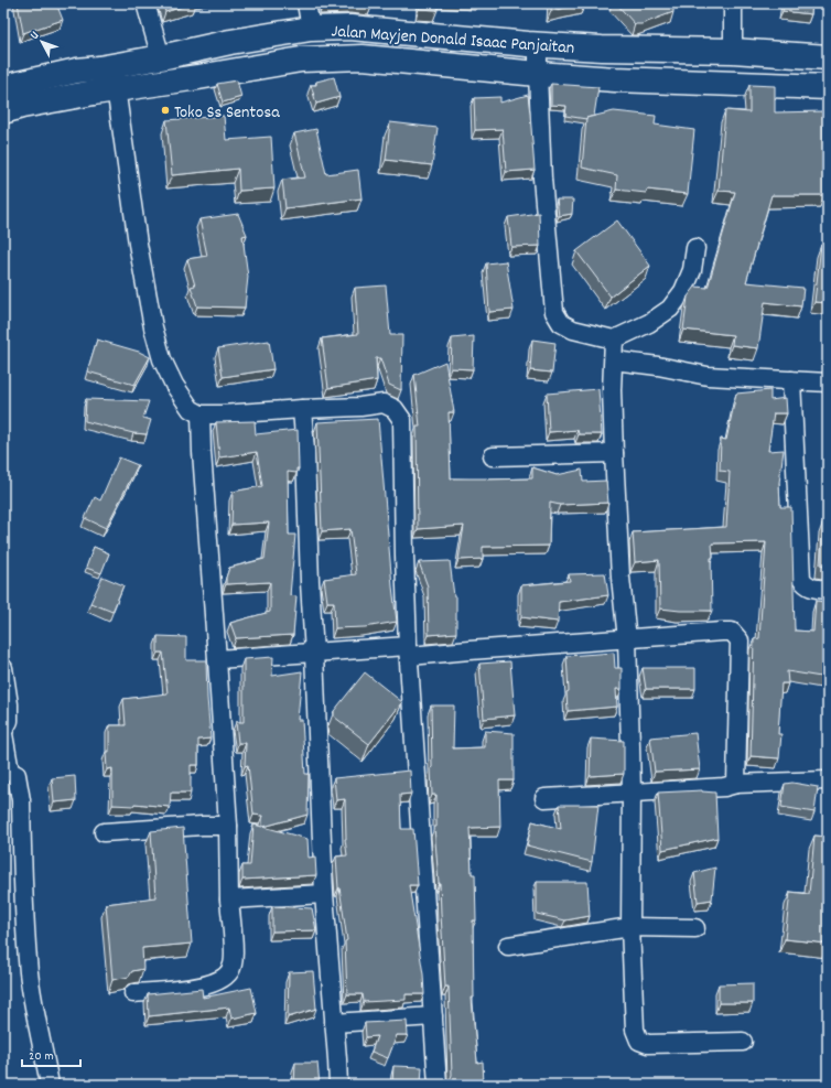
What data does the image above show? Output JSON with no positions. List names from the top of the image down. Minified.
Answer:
{"streets":{"highway":["Jalan Mayjen Donald Isaac Panjaitan"]},"places":["Toko Ss Sentosa"],"scale_bar":"20 m","north":"top left"}
